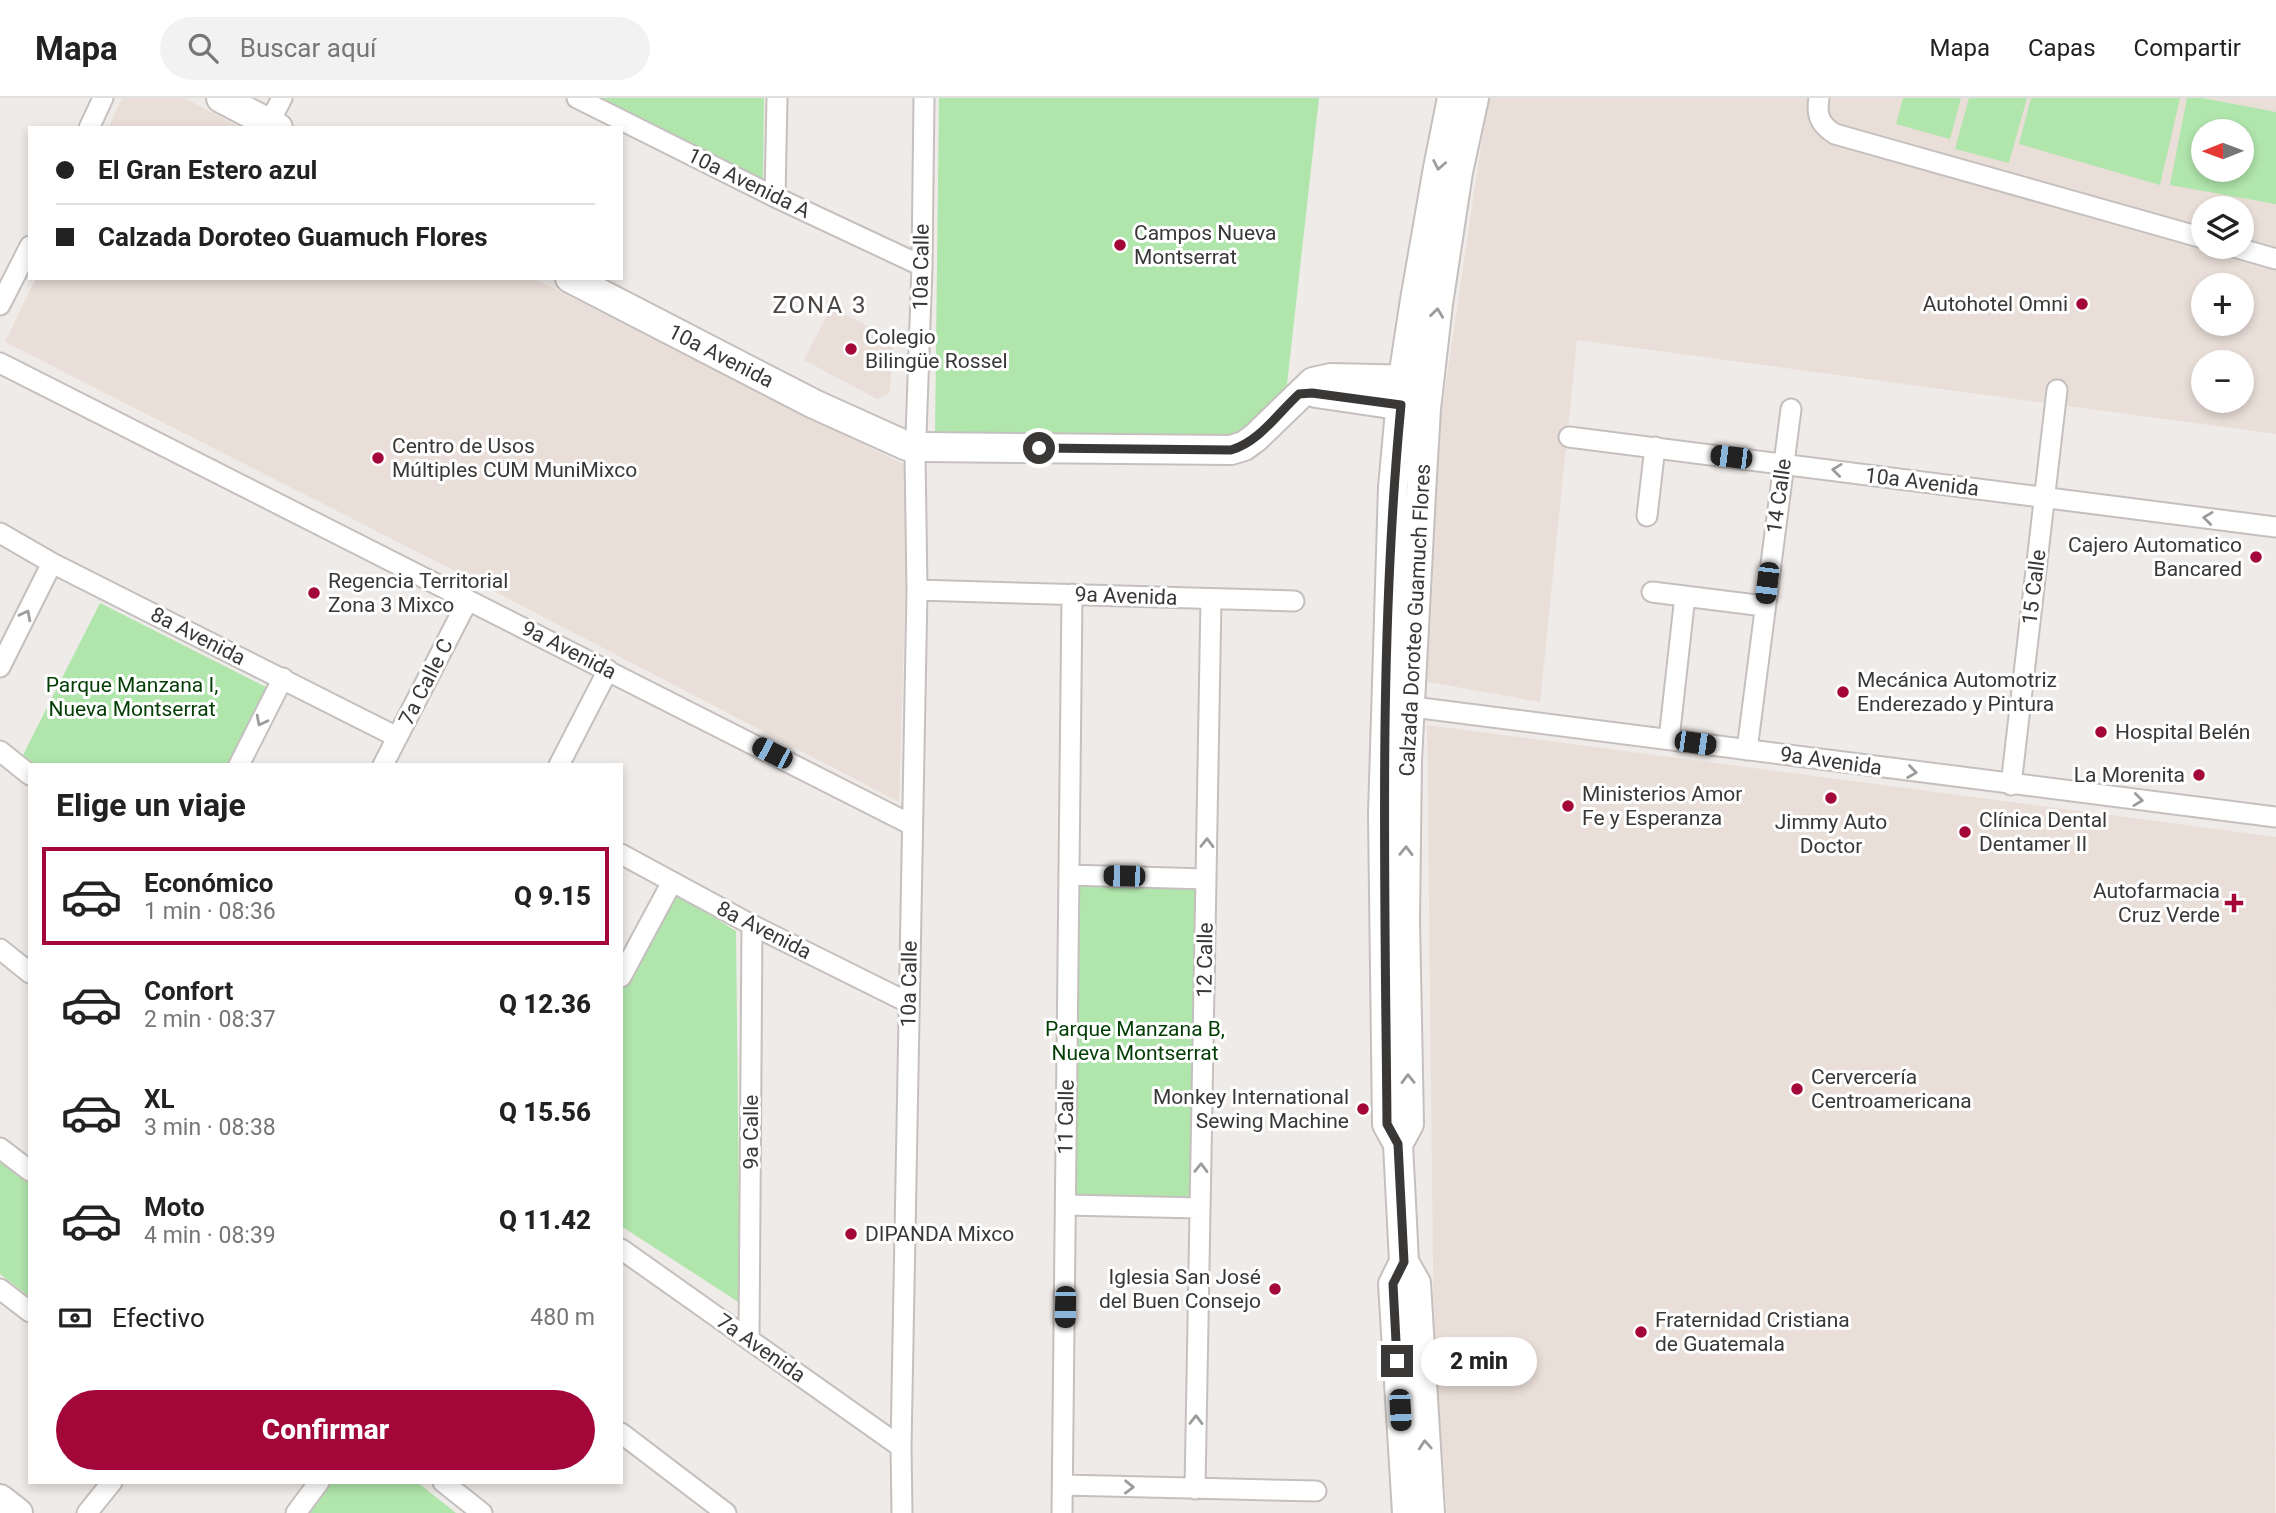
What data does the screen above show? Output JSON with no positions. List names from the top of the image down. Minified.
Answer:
{"streets":{"main road":["10a Avenida","Calzada Doroteo Guamuch Flores"],"street":["10a Avenida A","10a Calle","14 Calle","15 Calle","9a Avenida","8a Avenida","7a Calle C","12 Calle","11 Calle","9a Calle","7a Avenida"]},"crossings":[["10a Avenida A","10a Calle"],["10a Calle","10a Avenida"],["10a Calle","9a Avenida"],["10a Calle","8a Avenida"],["10a Calle","7a Avenida"],["10a Avenida","14 Calle"],["10a Avenida","15 Calle"],["10a Avenida","Calzada Doroteo Guamuch Flores"],["14 Calle","9a Avenida"],["15 Calle","9a Avenida"],["9a Avenida","Calzada Doroteo Guamuch Flores"],["9a Avenida","7a Calle C"],["9a Avenida","12 Calle"],["9a Avenida","11 Calle"],["8a Avenida","7a Calle C"],["8a Avenida","9a Calle"],["9a Calle","7a Avenida"]],"one_way":["12 Calle"],"districts":["ZONA 3"],"parks":["Parque Manzana I, Nueva Montserrat","Parque Manzana B, Nueva Montserrat"],"places":{"other":["Campos Nueva Montserrat","Autohotel Omni","Colegio Bilingüe Rossel","Centro de Usos Múltiples CUM MuniMixco","Cajero Automatico Bancared","Regencia Territorial Zona 3 Mixco","Mecánica Automotriz Enderezado y Pintura","Hospital Belén","La Morenita","Jimmy Auto Doctor","Ministerios Amor Fe y Esperanza","Clínica Dental Dentamer II","Cervercería Centroamericana","Monkey International Sewing Machine","DIPANDA Mixco","Iglesia San José del Buen Consejo","Fraternidad Cristiana de Guatemala"],"health":["Autofarmacia Cruz Verde"]},"north":"left","page":{"header":"Mapa","search":"Buscar aquí","nav":["Mapa","Capas","Compartir"],"map_buttons":["+","−"],"banner":["El Gran Estero azul","Calzada Doroteo Guamuch Flores"],"heading":"Elige un viaje","list":[{"name":"Económico","note":"1 min · 08:36","value":"Q 9.15"},{"name":"Confort","note":"2 min · 08:37","value":"Q 12.36"},{"name":"XL","note":"3 min · 08:38","value":"Q 15.56"},{"name":"Moto","note":"4 min · 08:39","value":"Q 11.42"}],"pay":["Efectivo","480 m"],"bubble":"2 min","buttons":"Confirmar"}}
